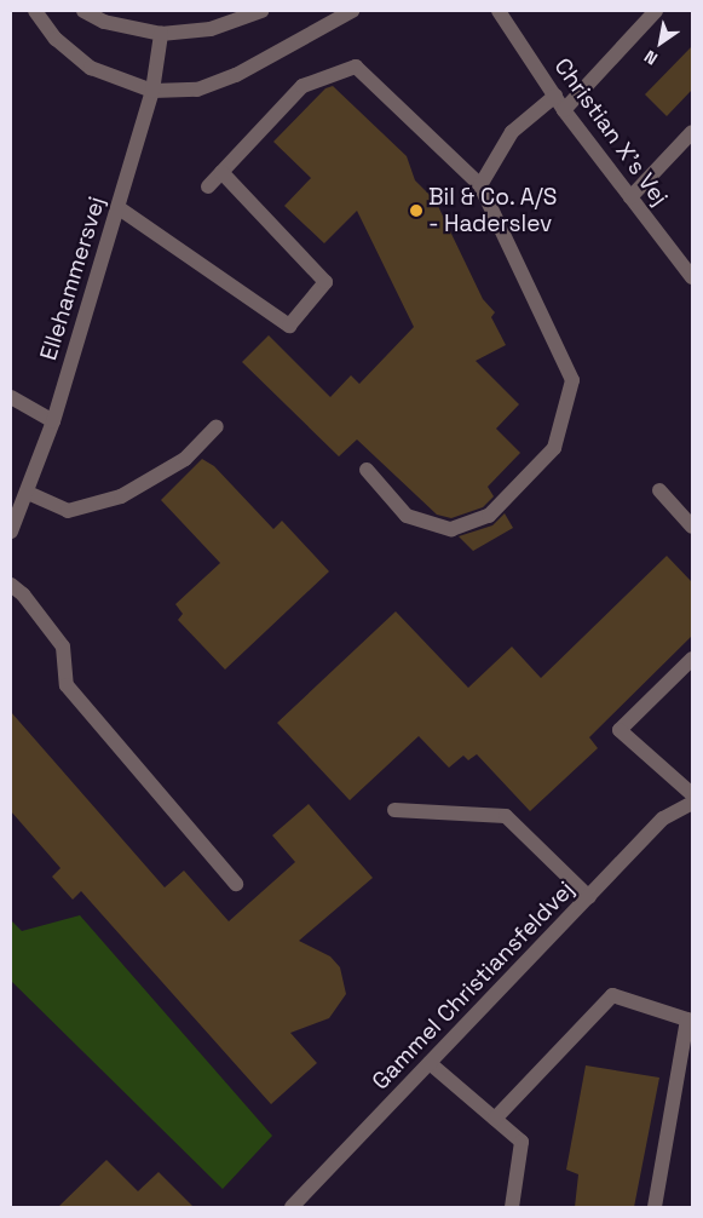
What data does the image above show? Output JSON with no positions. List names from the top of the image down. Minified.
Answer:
{"streets":{"street":["Christian X's Vej","Ellehammersvej","Gammel Christiansfeldvej"]},"places":["Bil & Co. A/S - Haderslev"],"north":"bottom left"}
